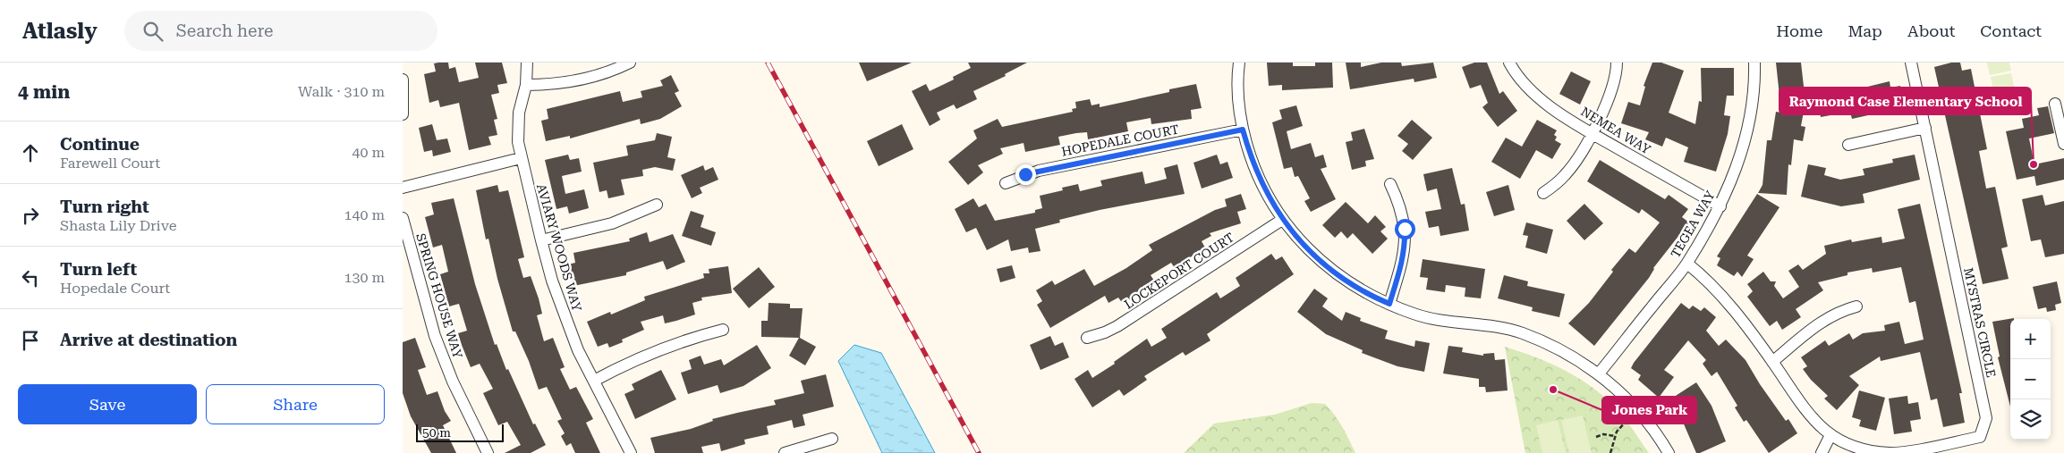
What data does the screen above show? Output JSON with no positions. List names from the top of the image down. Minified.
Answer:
{"streets":{"street":["NEMEA WAY","HOPEDALE COURT","TEGEA WAY","AVIARY WOODS WAY","LOCKEPORT COURT","SPRING HOUSE WAY","MYSTRAS CIRCLE"]},"crossings":[["NEMEA WAY","TEGEA WAY"],["TEGEA WAY","MYSTRAS CIRCLE"]],"places":["Raymond Case Elementary School","Jones Park"],"scale_bar":"50 m","page":{"header":"Atlasly","search":"Search here","nav":["Home","Map","About","Contact"],"heading":["4 min","Walk · 310 m"],"list":[["Continue","Farewell Court","40 m"],["Turn right","Shasta Lily Drive","140 m"],["Turn left","Hopedale Court","130 m"],"Arrive at destination"],"map_buttons":["+","−"],"buttons":["Save","Share"],"scale":"50 m"}}
